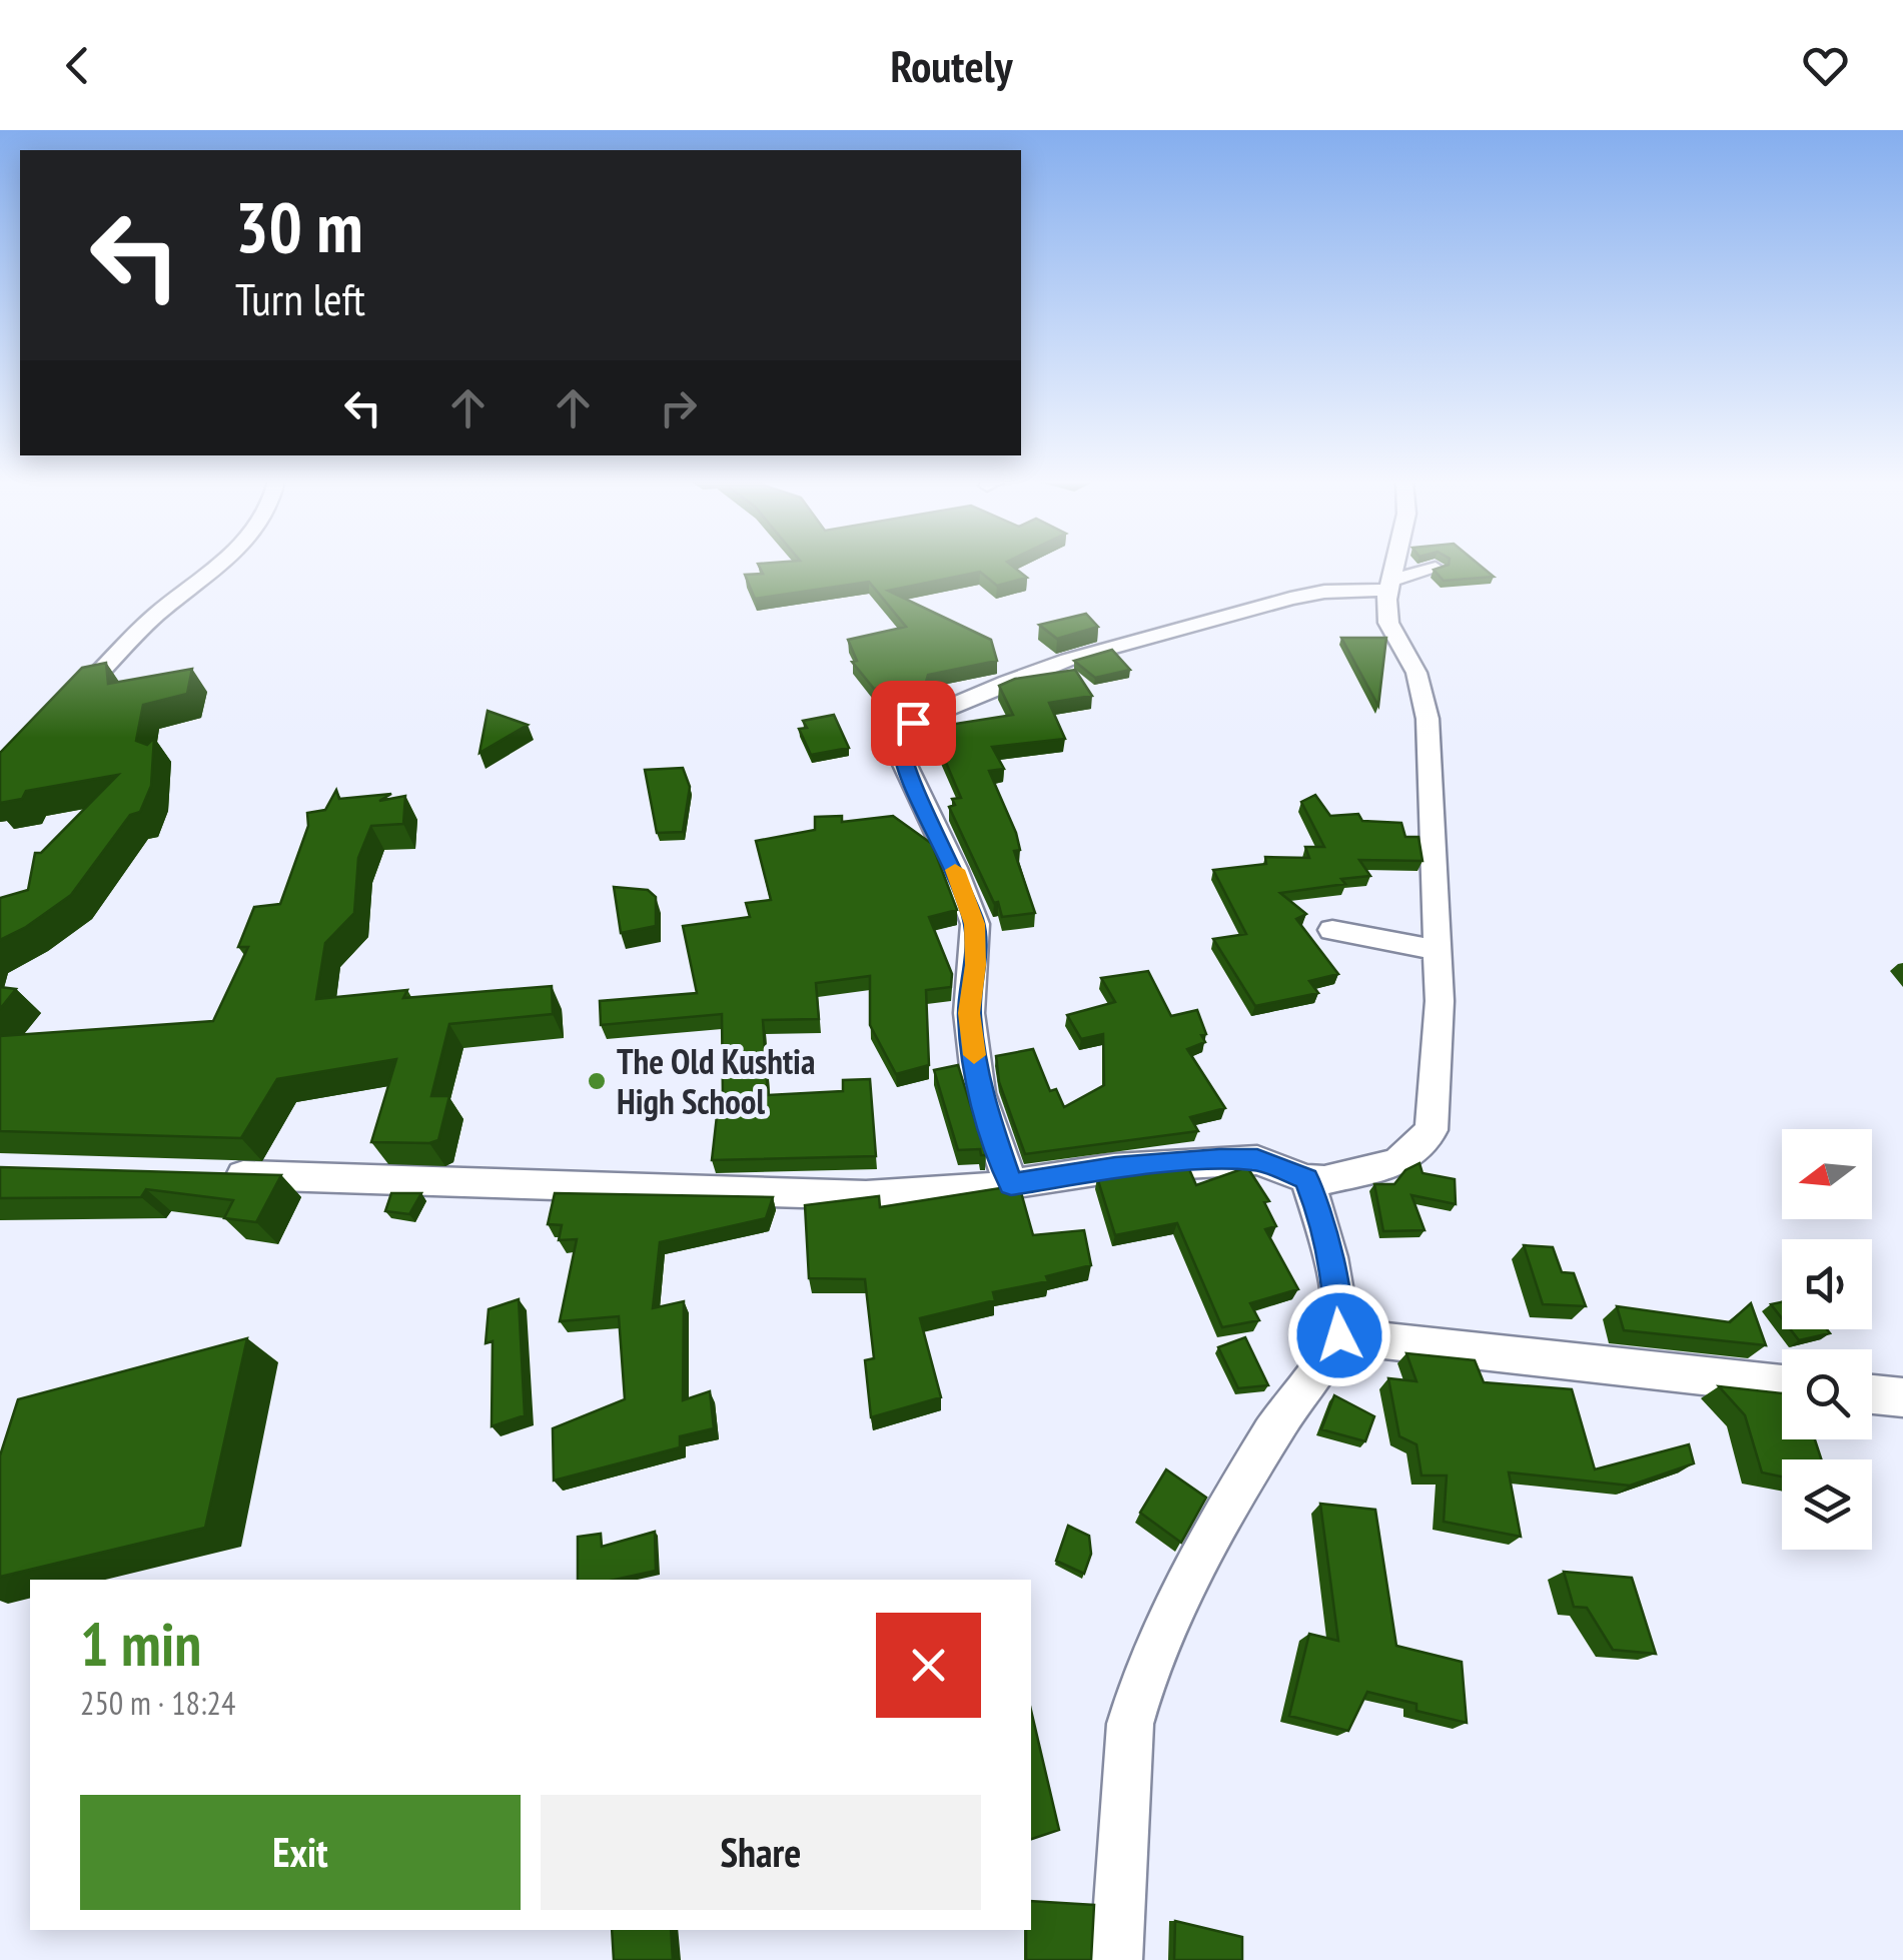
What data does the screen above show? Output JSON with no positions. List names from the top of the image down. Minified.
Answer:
{"places":["The Old Kushtia High School"],"north":"left","page":{"header":"Routely","turn":["30 m","Turn left"],"heading":["1 min","250 m · 18:24"],"buttons":["Exit","Share"]}}
